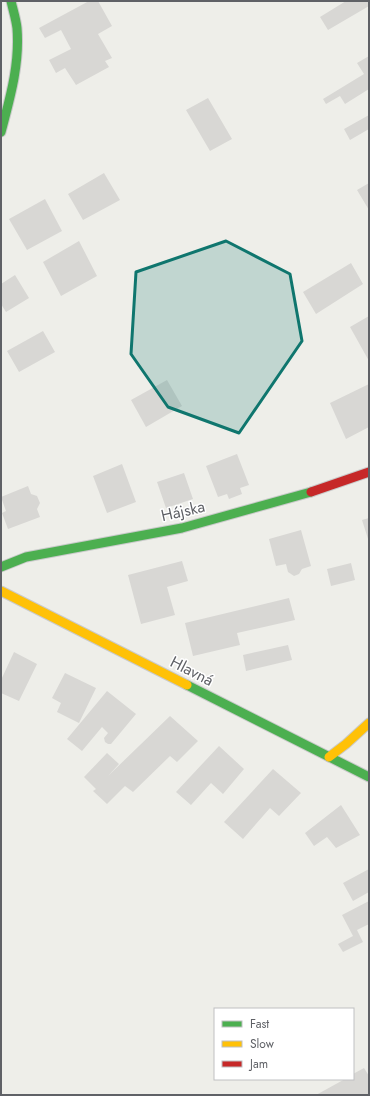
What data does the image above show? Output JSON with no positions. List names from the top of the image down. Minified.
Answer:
{"streets":{"street":["Hájska","Hlavná"]},"legend":["Fast","Slow","Jam"]}
